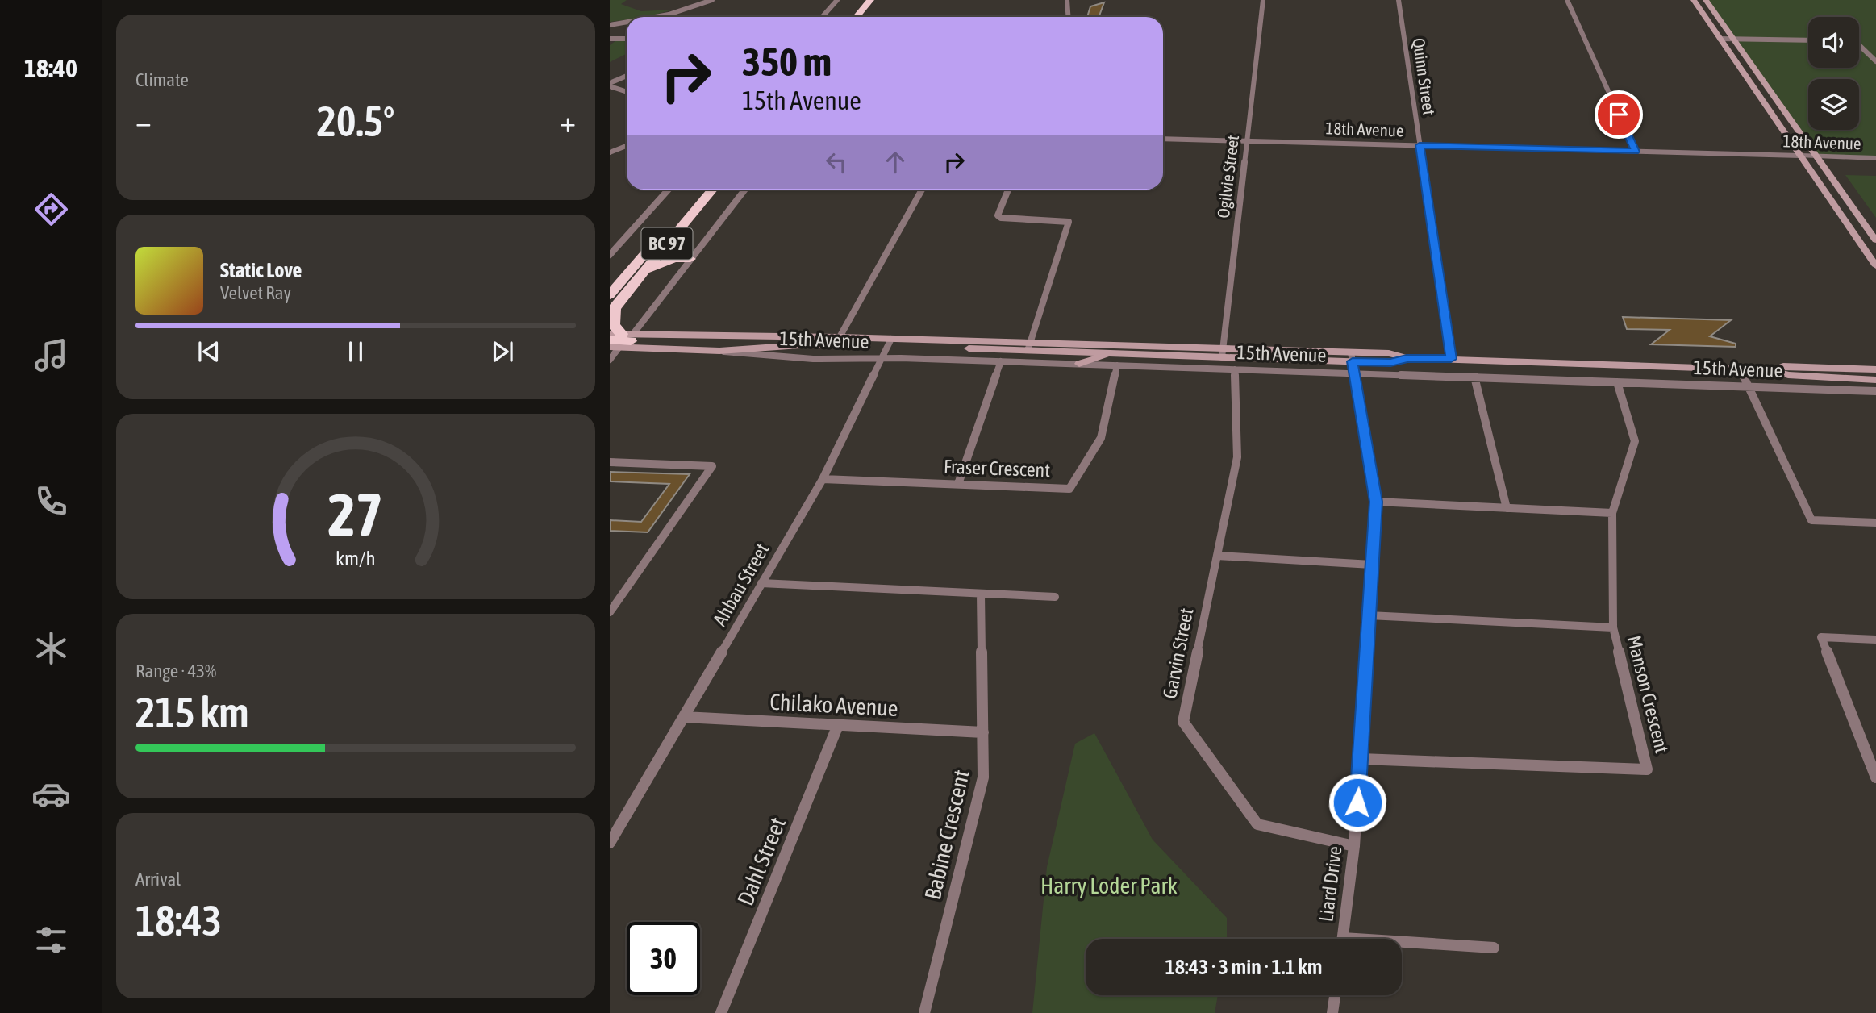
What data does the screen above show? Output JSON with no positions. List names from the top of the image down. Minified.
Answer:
{"streets":{"highway":["BC 97"],"main road":["15th Avenue"],"street":["Quinn Street","18th Avenue","Ogilvie Street","Fraser Crescent","Ahbau Street","Garvin Street","Manson Crescent","Chilako Avenue","Babine Crescent","Dahl Street","Liard Drive"]},"crossings":[["Quinn Street","18th Avenue"],["Quinn Street","15th Avenue"],["18th Avenue","Ogilvie Street"],["Ogilvie Street","15th Avenue"],["15th Avenue","Fraser Crescent"],["15th Avenue","Ahbau Street"],["15th Avenue","Garvin Street"],["15th Avenue","Manson Crescent"],["15th Avenue","Liard Drive"],["Fraser Crescent","Ahbau Street"],["Ahbau Street","Chilako Avenue"],["Garvin Street","Liard Drive"],["Manson Crescent","Liard Drive"],["Chilako Avenue","Babine Crescent"],["Chilako Avenue","Dahl Street"]],"parks":["Harry Loder Park"],"page":{"tabs":"18:40","tile":["Climate",["Range · 43%","215 km"],["Arrival","18:43"]],"turn":["350 m","15th Avenue"],"heat":["−","20.5°","+"],"song":["Static Love","Velvet Ray"],"limit":"30","trip":"18:43 · 3 min · 1.1 km","gauge":["27","km/h"]}}
